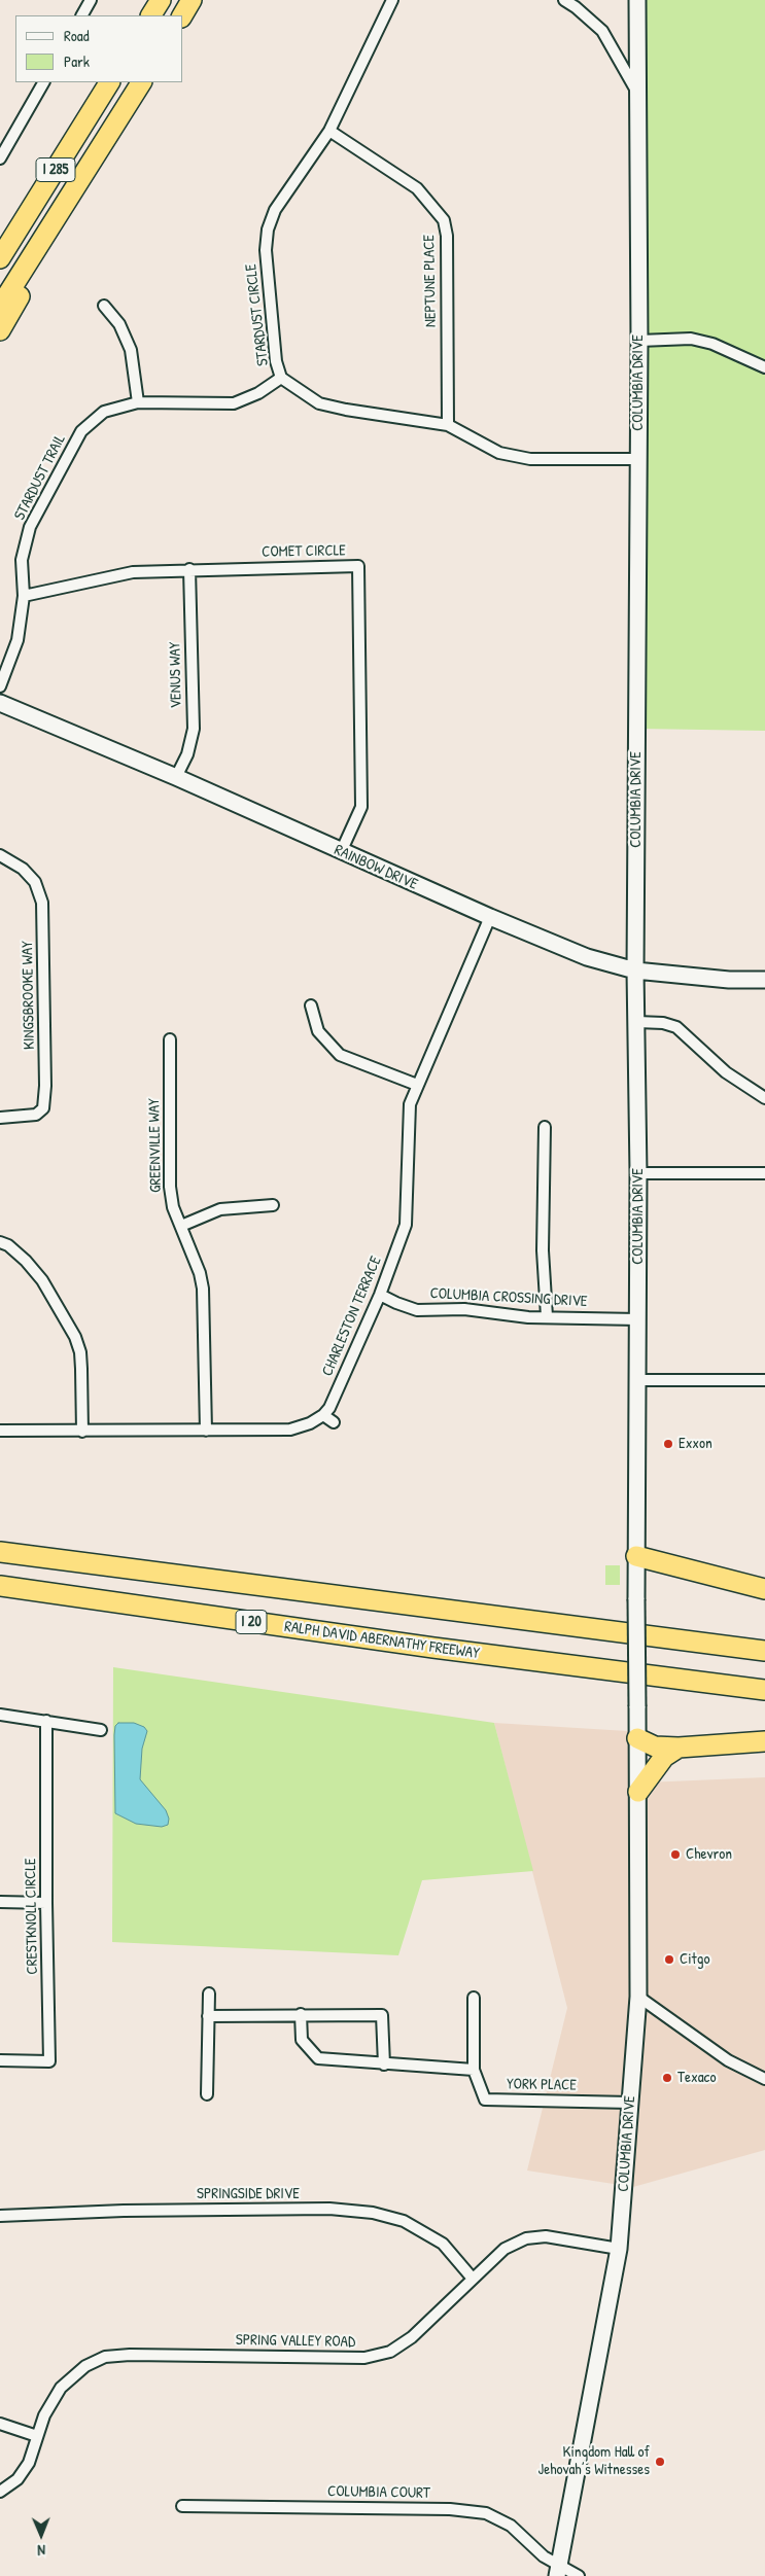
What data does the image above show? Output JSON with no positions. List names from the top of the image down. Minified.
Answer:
{"streets":{"highway":["I 285","I 20","RALPH DAVID ABERNATHY FREEWAY"],"main road":["COLUMBIA DRIVE","RAINBOW DRIVE"],"street":["NEPTUNE PLACE","STARDUST CIRCLE","STARDUST TRAIL","COMET CIRCLE","VENUS WAY","KINGSBROOKE WAY","GREENVILLE WAY","COLUMBIA CROSSING DRIVE","CHARLESTON TERRACE","CRESTKNOLL CIRCLE","YORK PLACE","SPRINGSIDE DRIVE","SPRING VALLEY ROAD","COLUMBIA COURT"]},"crossings":[["NEPTUNE PLACE","STARDUST CIRCLE"],["STARDUST CIRCLE","COLUMBIA DRIVE"],["STARDUST CIRCLE","STARDUST TRAIL"],["COLUMBIA DRIVE","RAINBOW DRIVE"],["COLUMBIA DRIVE","COLUMBIA CROSSING DRIVE"],["COLUMBIA DRIVE","YORK PLACE"],["COLUMBIA DRIVE","SPRING VALLEY ROAD"],["COLUMBIA DRIVE","COLUMBIA COURT"],["STARDUST TRAIL","COMET CIRCLE"],["COMET CIRCLE","VENUS WAY"],["COMET CIRCLE","RAINBOW DRIVE"],["VENUS WAY","RAINBOW DRIVE"],["RAINBOW DRIVE","CHARLESTON TERRACE"],["COLUMBIA CROSSING DRIVE","CHARLESTON TERRACE"],["SPRINGSIDE DRIVE","SPRING VALLEY ROAD"]],"places":["Exxon","Chevron","Citgo","Texaco","Kingdom Hall of Jehovah’s Witnesses"],"legend":["Road","Park"],"north":"bottom"}
